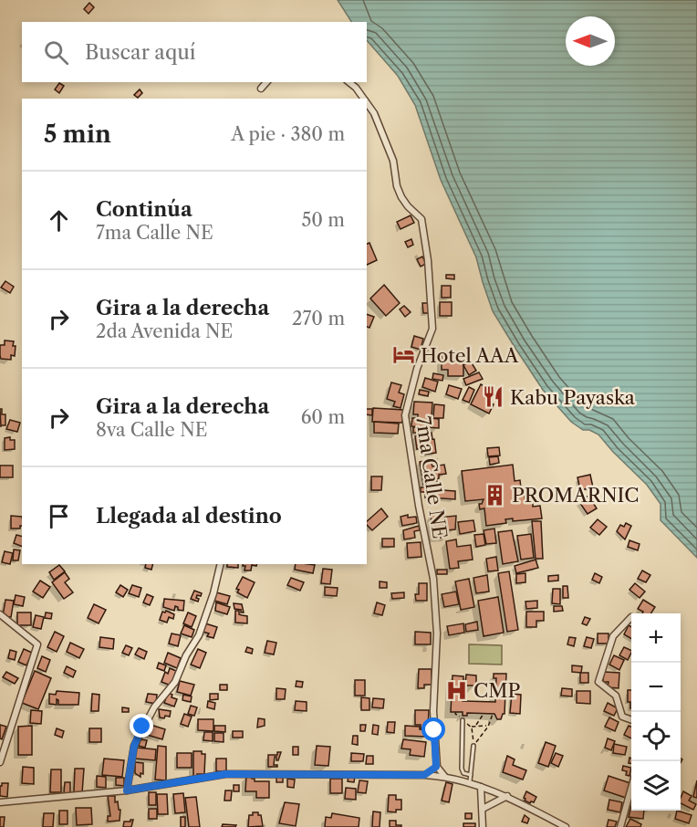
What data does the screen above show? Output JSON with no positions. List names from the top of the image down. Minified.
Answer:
{"streets":{"street":["7ma Calle NE"]},"places":{"hotel":["Hotel AAA"],"restaurant":["Kabu Payaska"],"building":["PROMARNIC"],"hospital":["CMP"]},"north":"left","page":{"search":"Buscar aquí","heading":["5 min","A pie · 380 m"],"list":[["Continúa","7ma Calle NE","50 m"],["Gira a la derecha","2da Avenida NE","270 m"],["Gira a la derecha","8va Calle NE","60 m"],"Llegada al destino"],"map_buttons":["+","−"]}}
